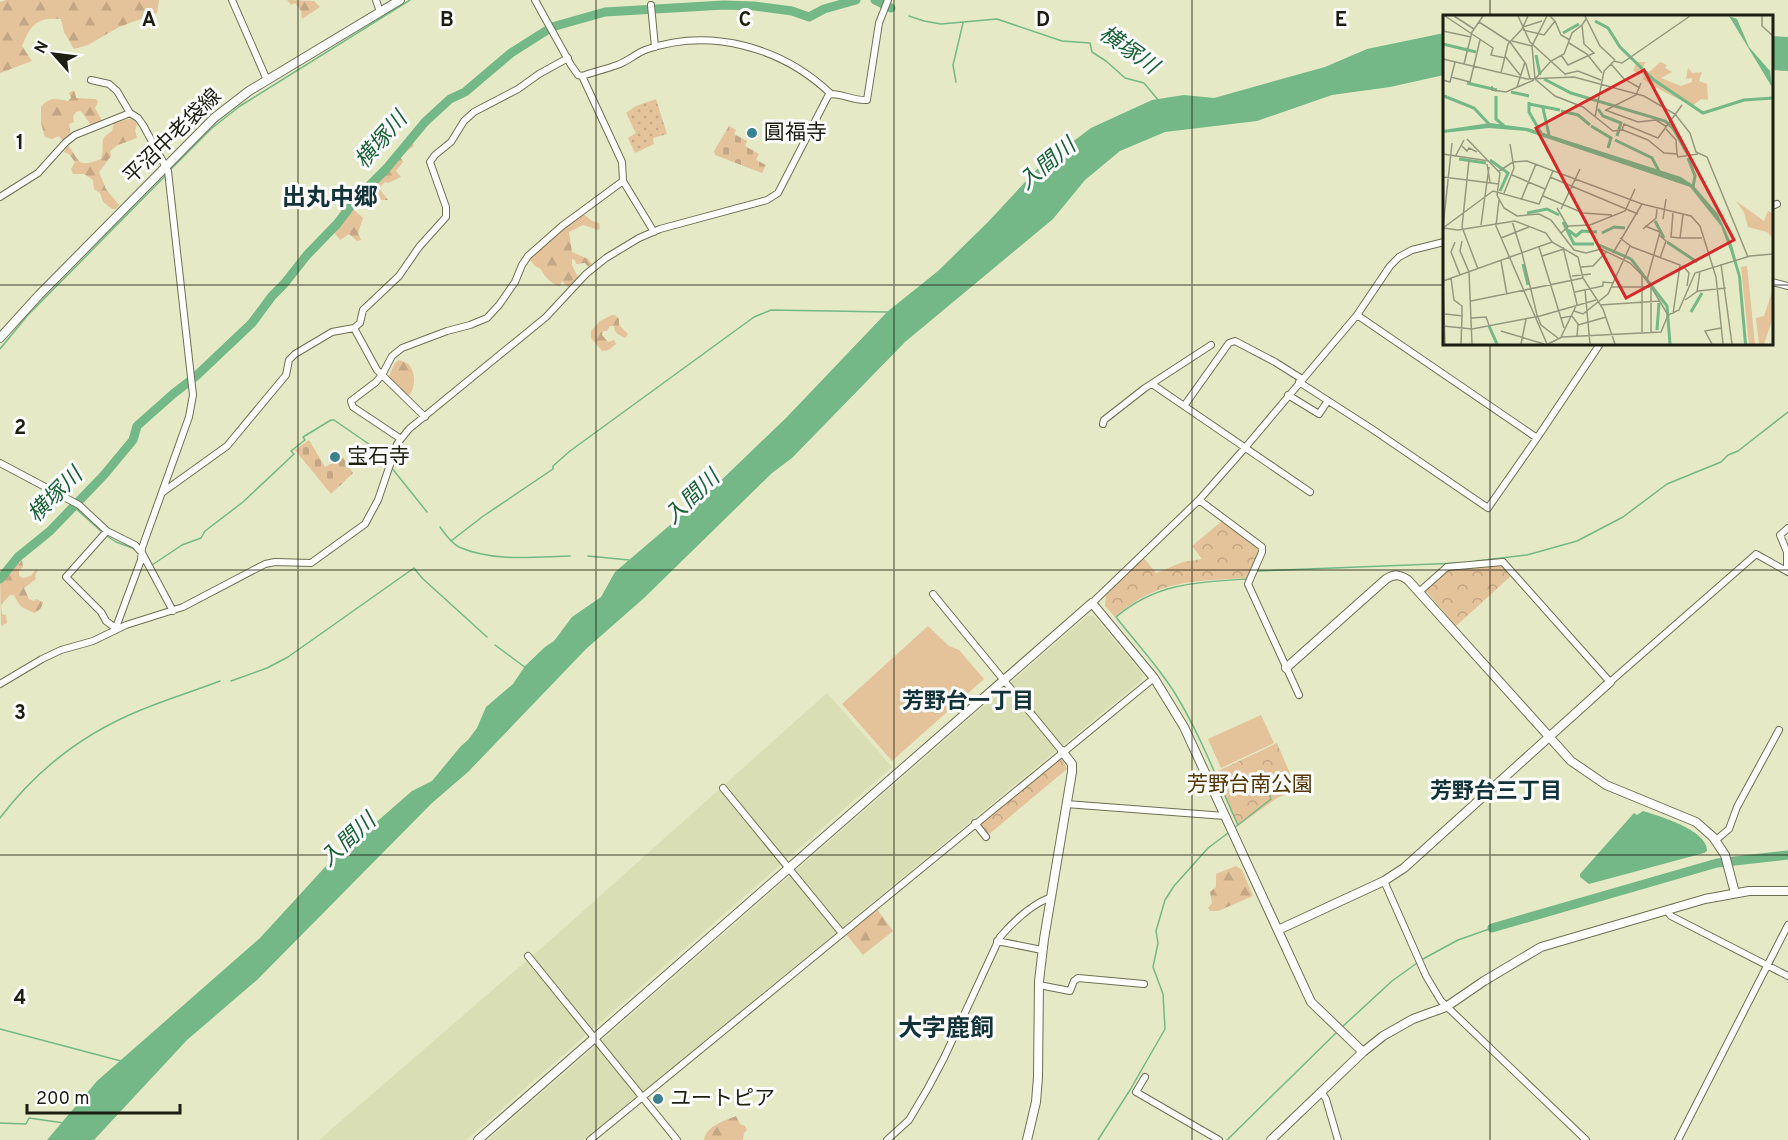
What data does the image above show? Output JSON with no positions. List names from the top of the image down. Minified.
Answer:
{"streets":{"street":["平沼中老袋線"]},"districts":["出丸中郷","芳野台一丁目","芳野台三丁目","大字鹿飼"],"water":["横塚川","入間川"],"parks":["芳野台南公園"],"places":["圓福寺","宝石寺","ユートピア"],"scale_bar":"200 m","north":"top left","grid":{"columns":["A","B","C","D","E"],"rows":["1","2","3","4"]}}
